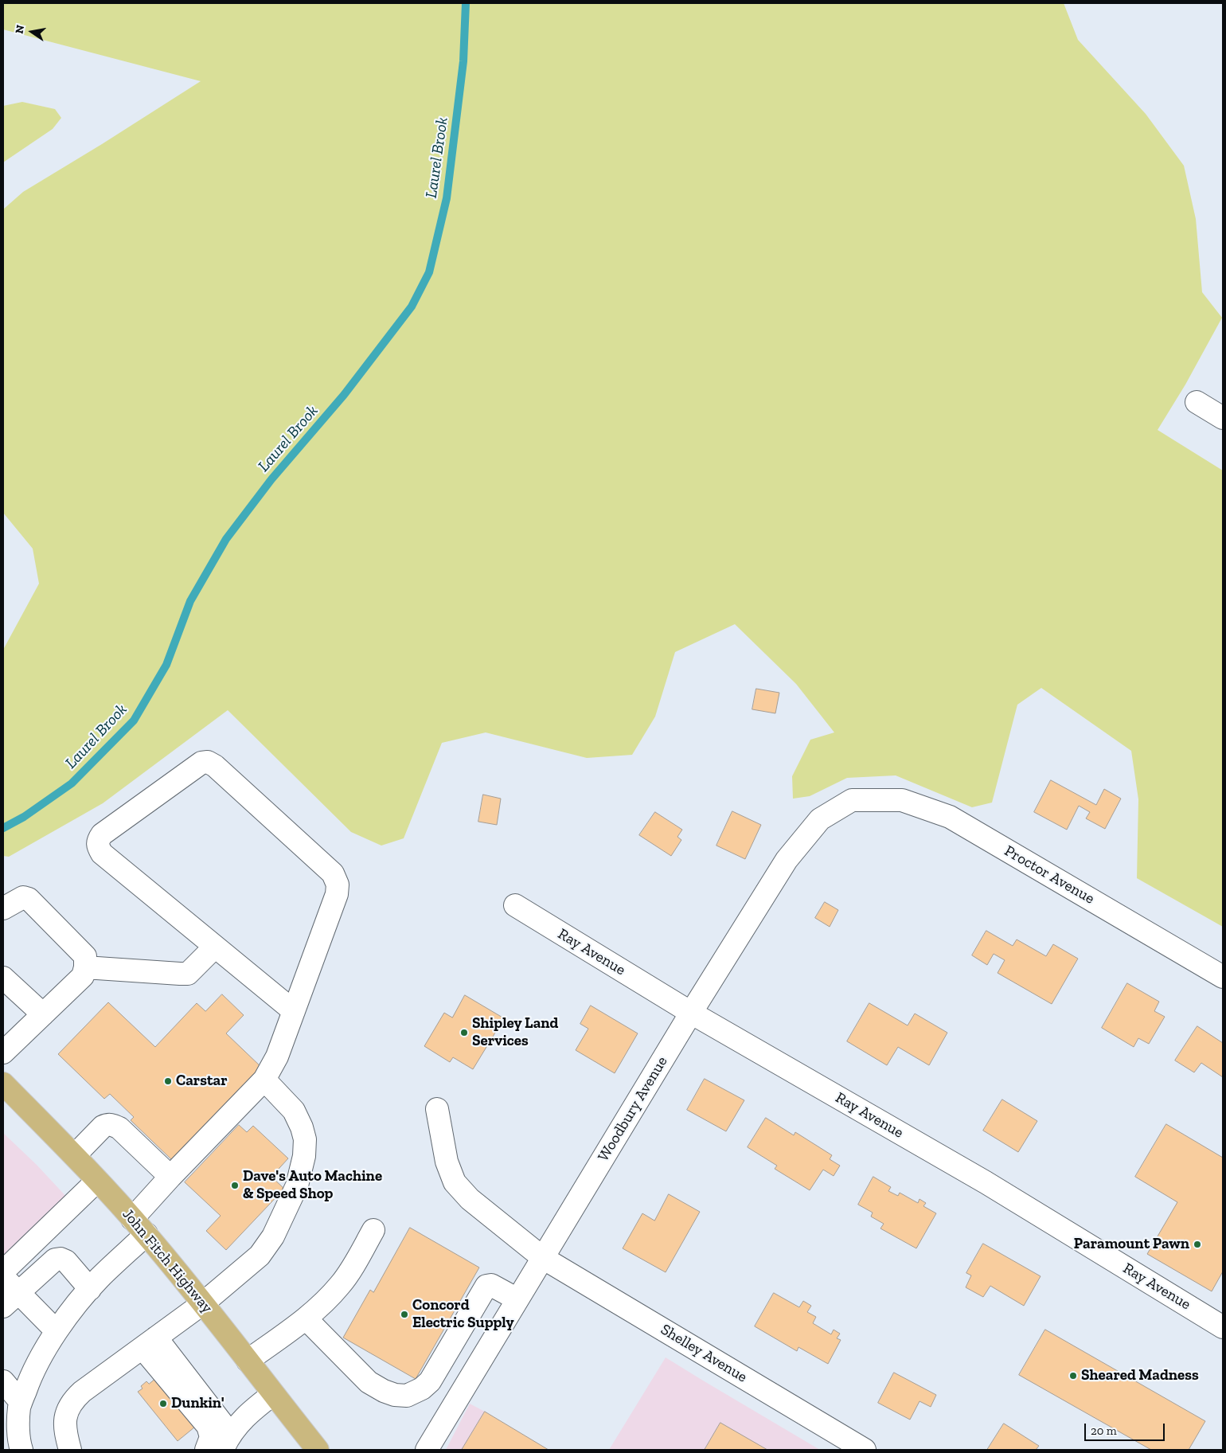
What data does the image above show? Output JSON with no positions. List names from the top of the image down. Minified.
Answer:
{"streets":{"main road":["John Fitch Highway"],"street":["Proctor Avenue","Ray Avenue","Woodbury Avenue","Shelley Avenue"]},"crossings":[["Proctor Avenue","Woodbury Avenue"],["Ray Avenue","Woodbury Avenue"],["Woodbury Avenue","Shelley Avenue"]],"water":["Laurel Brook"],"places":["Shipley Land Services","Carstar","Dave's Auto Machine & Speed Shop","Paramount Pawn","Concord Electric Supply","Sheared Madness","Dunkin'"],"scale_bar":"20 m","north":"left"}
